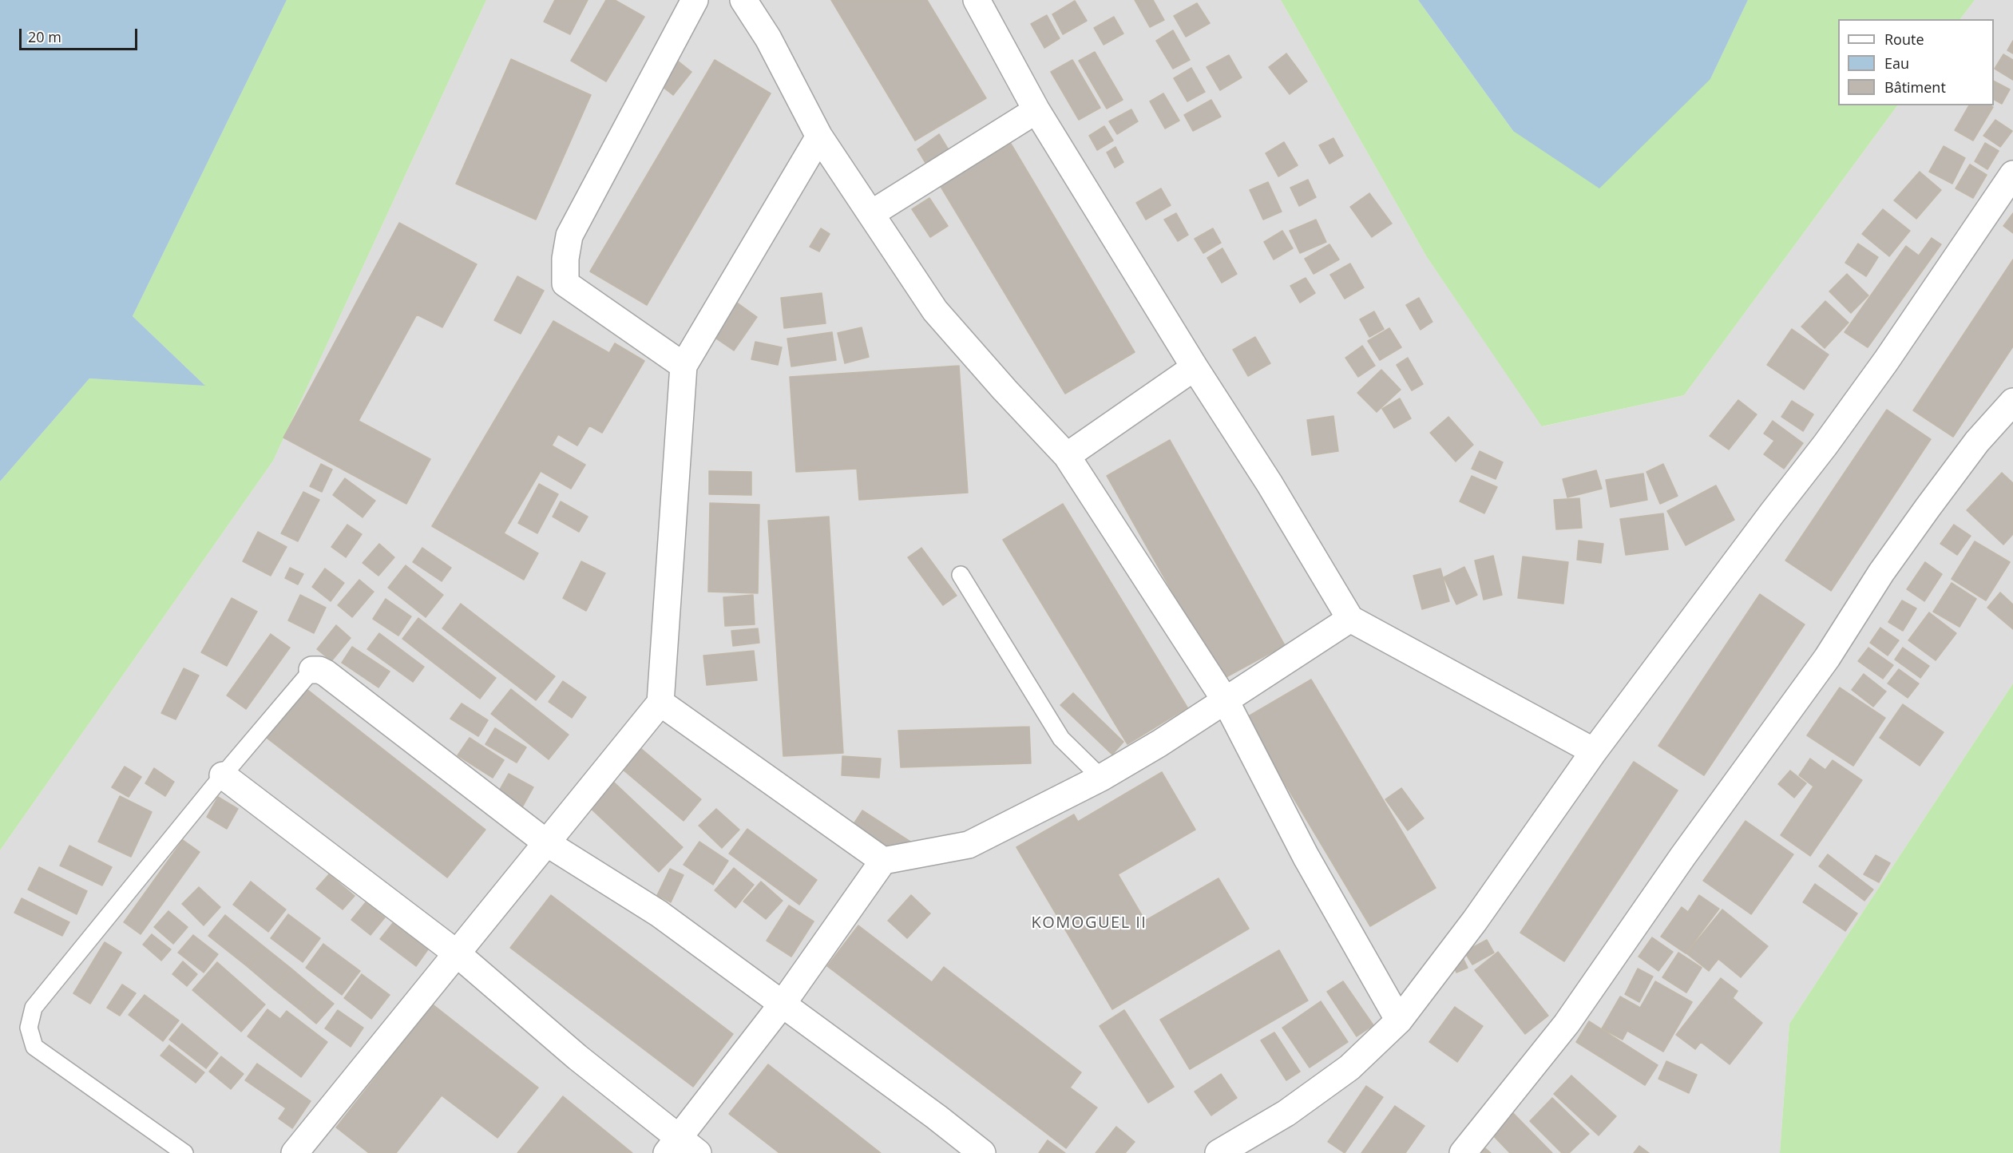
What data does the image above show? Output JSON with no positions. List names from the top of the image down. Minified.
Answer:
{"districts":["KOMOGUEL II"],"legend":["Route","Eau","Bâtiment"],"scale_bar":"20 m"}
